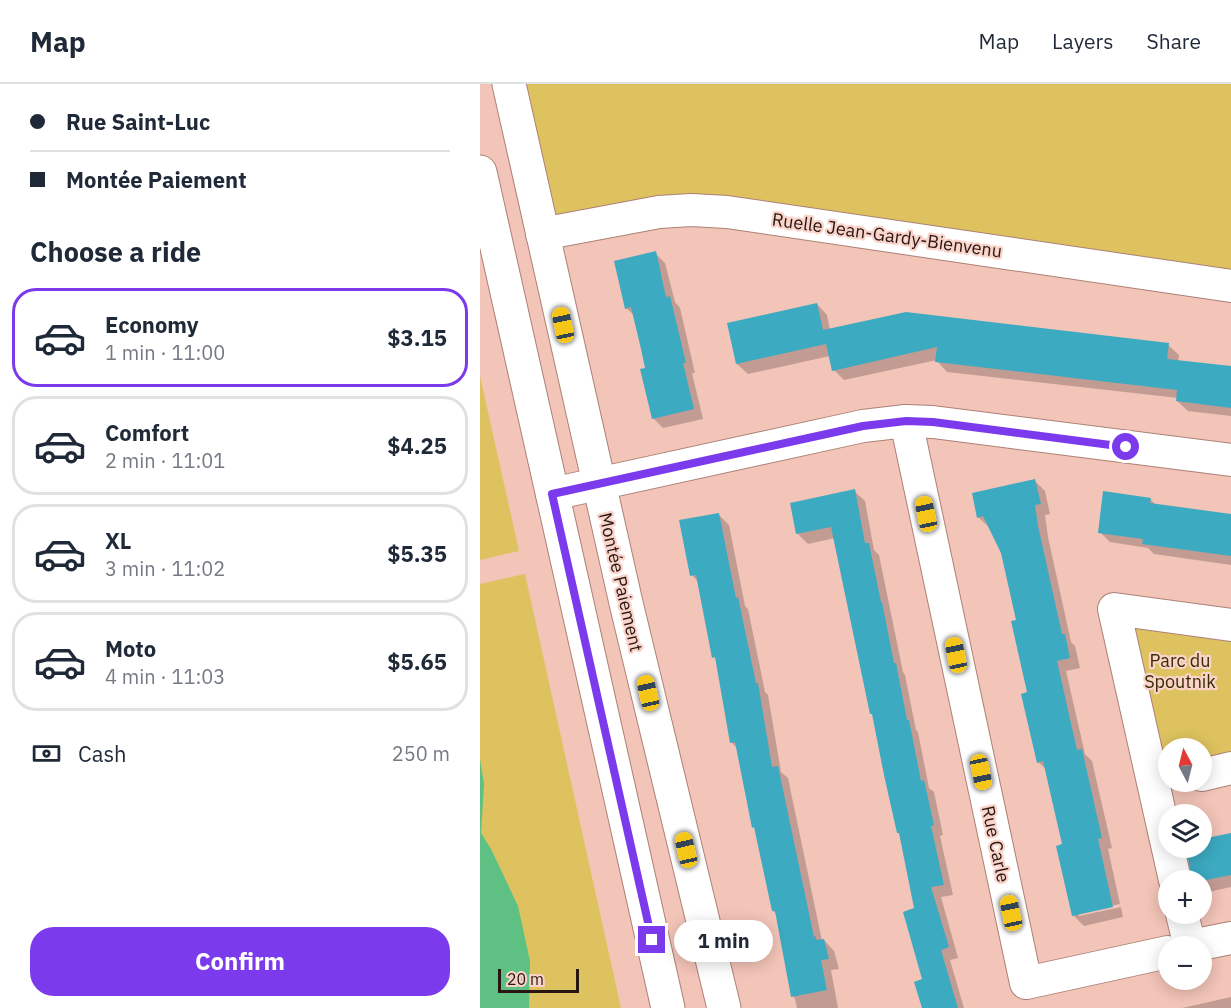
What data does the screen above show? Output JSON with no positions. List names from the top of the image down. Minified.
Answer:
{"streets":{"main road":["Montée Paiement"],"street":["Ruelle Jean-Gardy-Bienvenu","Rue Carle"]},"crossings":[["Ruelle Jean-Gardy-Bienvenu","Montée Paiement"]],"parks":["Parc du Spoutnik"],"scale_bar":"20 m","north":"top","page":{"header":"Map","nav":["Map","Layers","Share"],"banner":["Rue Saint-Luc","Montée Paiement"],"heading":"Choose a ride","list":[{"name":"Economy","note":"1 min · 11:00","value":"$3.15"},{"name":"Comfort","note":"2 min · 11:01","value":"$4.25"},{"name":"XL","note":"3 min · 11:02","value":"$5.35"},{"name":"Moto","note":"4 min · 11:03","value":"$5.65"}],"pay":["Cash","250 m"],"map_buttons":["+","−"],"buttons":"Confirm","bubble":"1 min","scale":"20 m"}}
